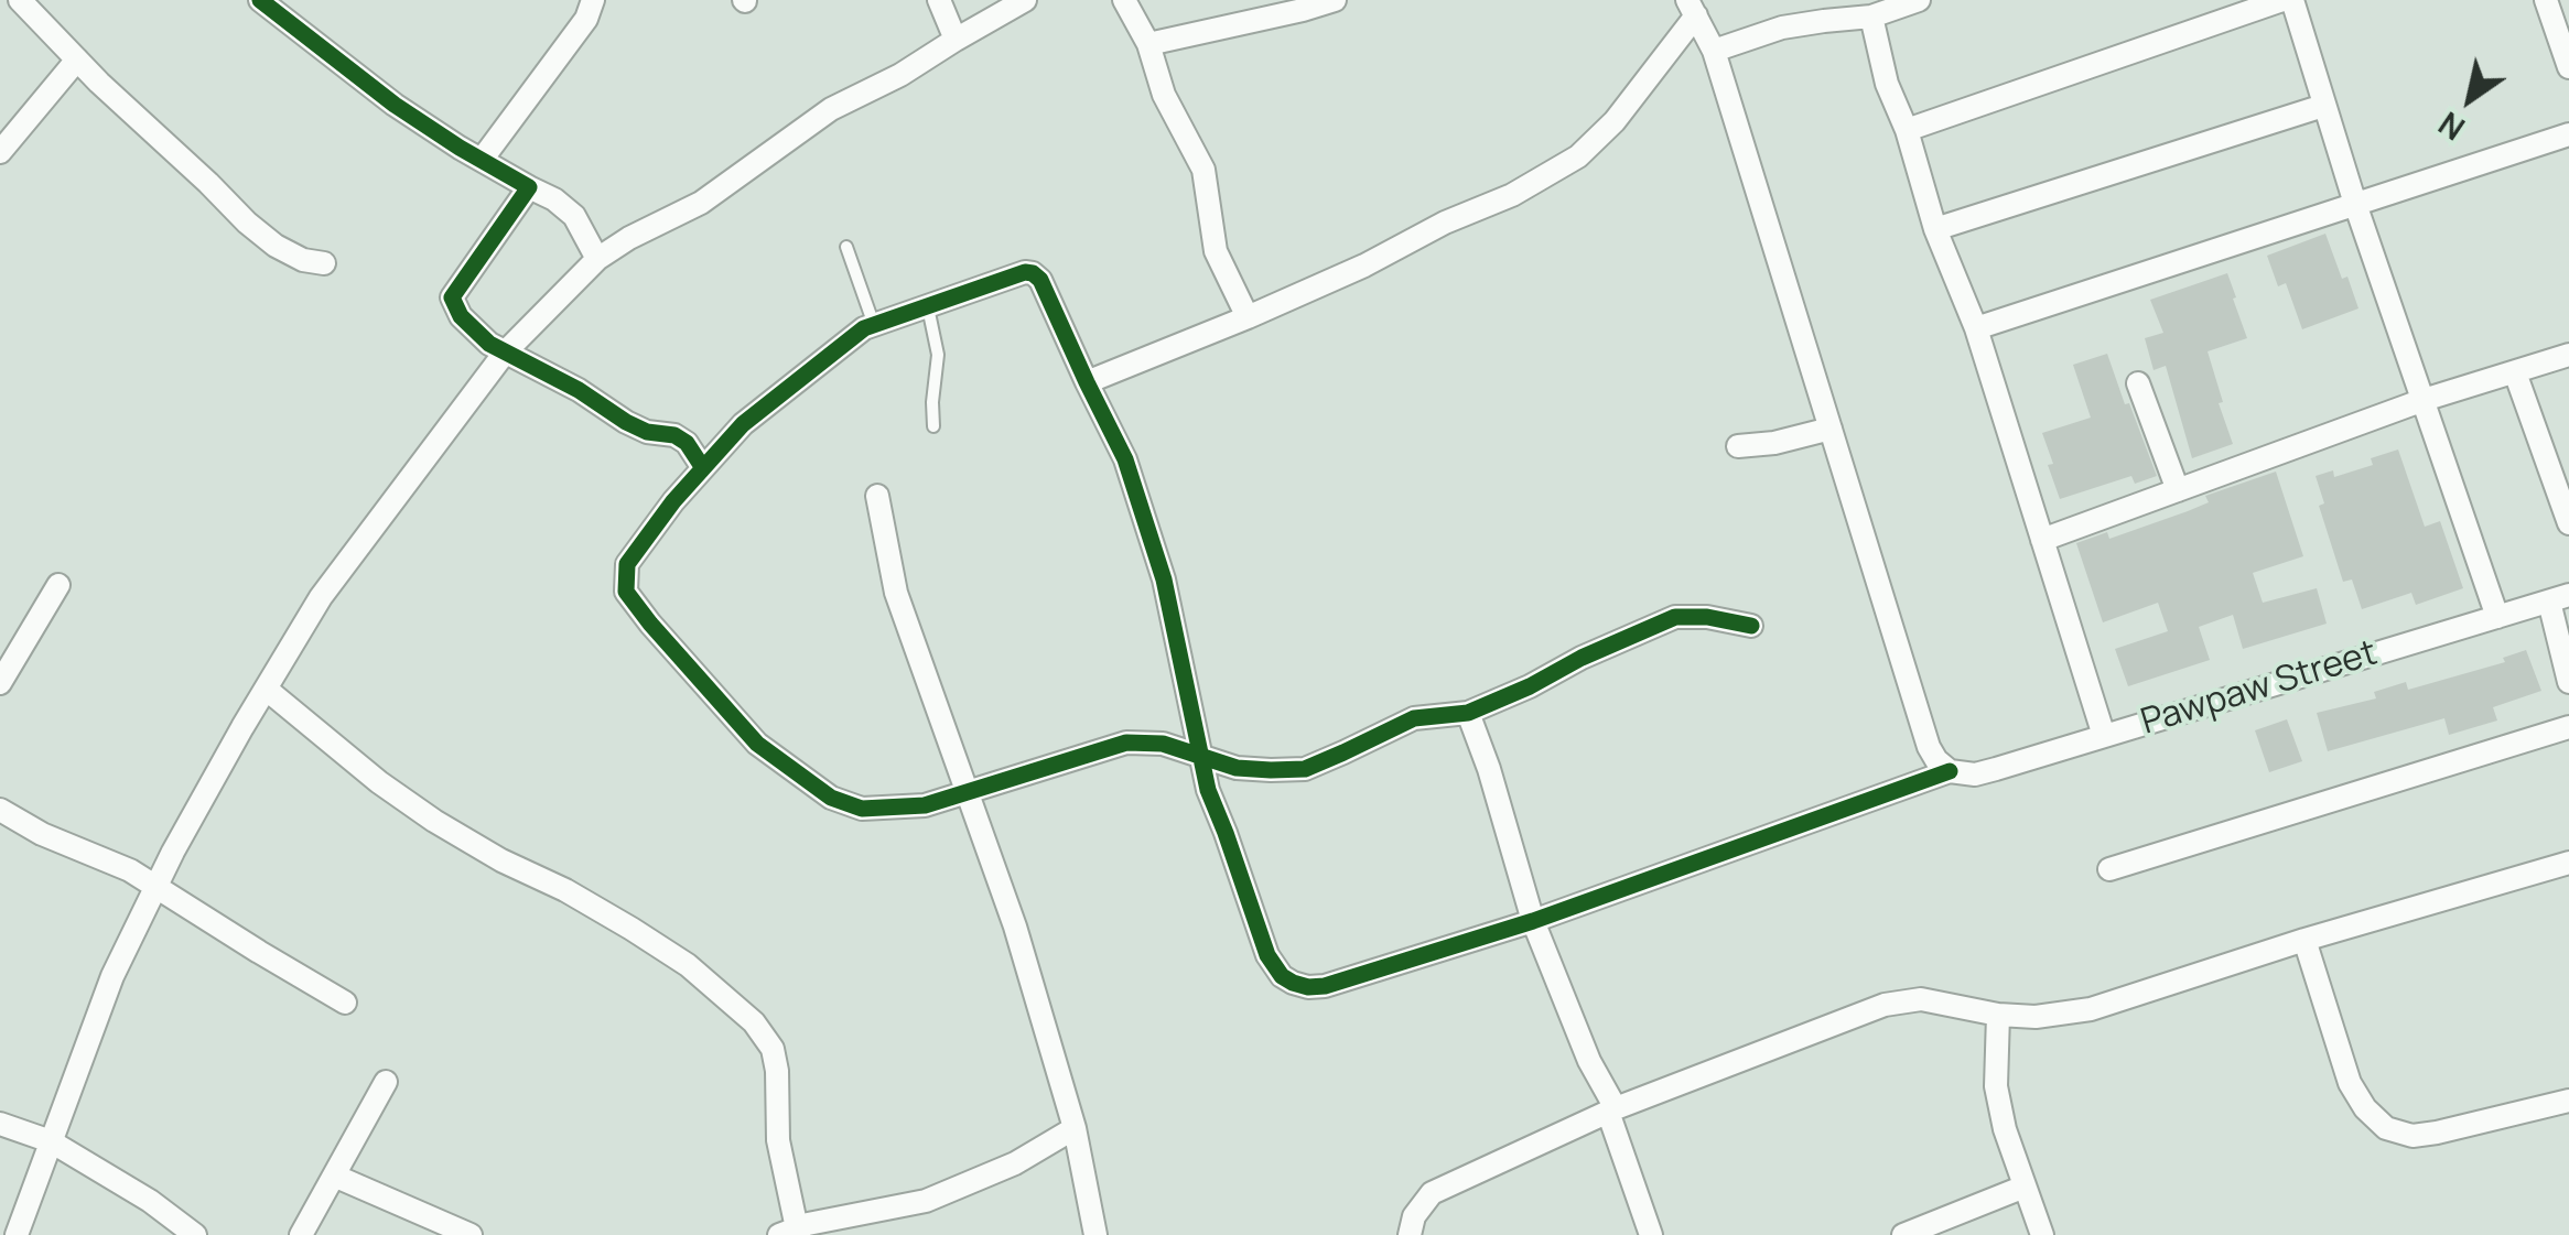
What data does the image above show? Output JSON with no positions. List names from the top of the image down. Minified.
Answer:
{"streets":{"street":["Pawpaw Street"]},"north":"bottom left"}
